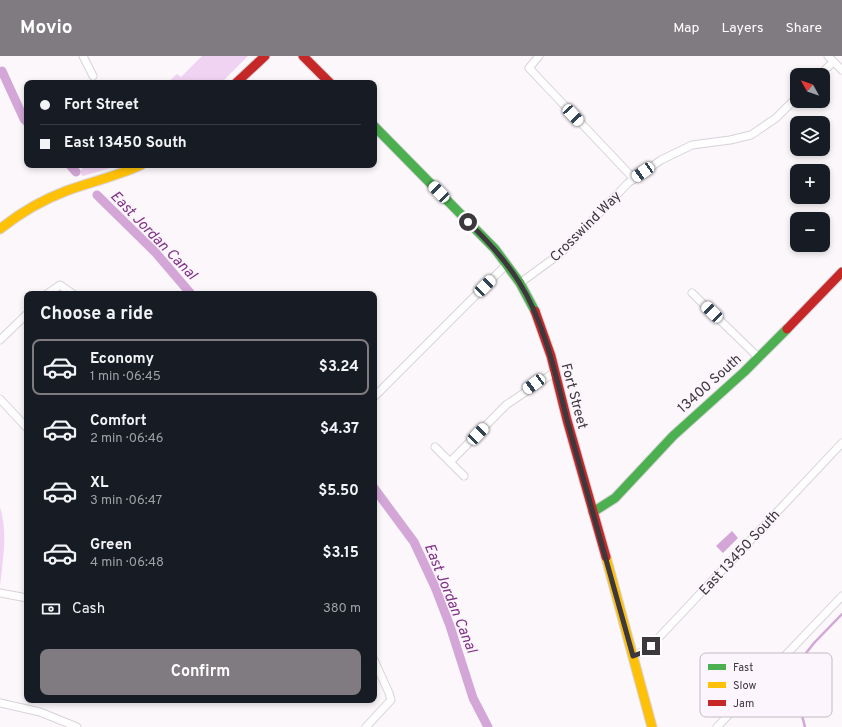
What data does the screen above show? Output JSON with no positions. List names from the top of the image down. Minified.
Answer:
{"streets":{"street":["Crosswind Way","13400 South","Fort Street","East 13450 South"]},"crossings":[["Crosswind Way","Fort Street"],["13400 South","Fort Street"],["Fort Street","East 13450 South"]],"water":["East Jordan Canal"],"legend":["Fast","Slow","Jam"],"north":"top left","page":{"header":"Movio","nav":["Map","Layers","Share"],"map_buttons":["+","−"],"banner":["Fort Street","East 13450 South"],"heading":"Choose a ride","list":[{"name":"Economy","note":"1 min · 06:45","value":"$3.24"},{"name":"Comfort","note":"2 min · 06:46","value":"$4.37"},{"name":"XL","note":"3 min · 06:47","value":"$5.50"},{"name":"Green","note":"4 min · 06:48","value":"$3.15"}],"pay":["Cash","380 m"],"buttons":"Confirm"}}
